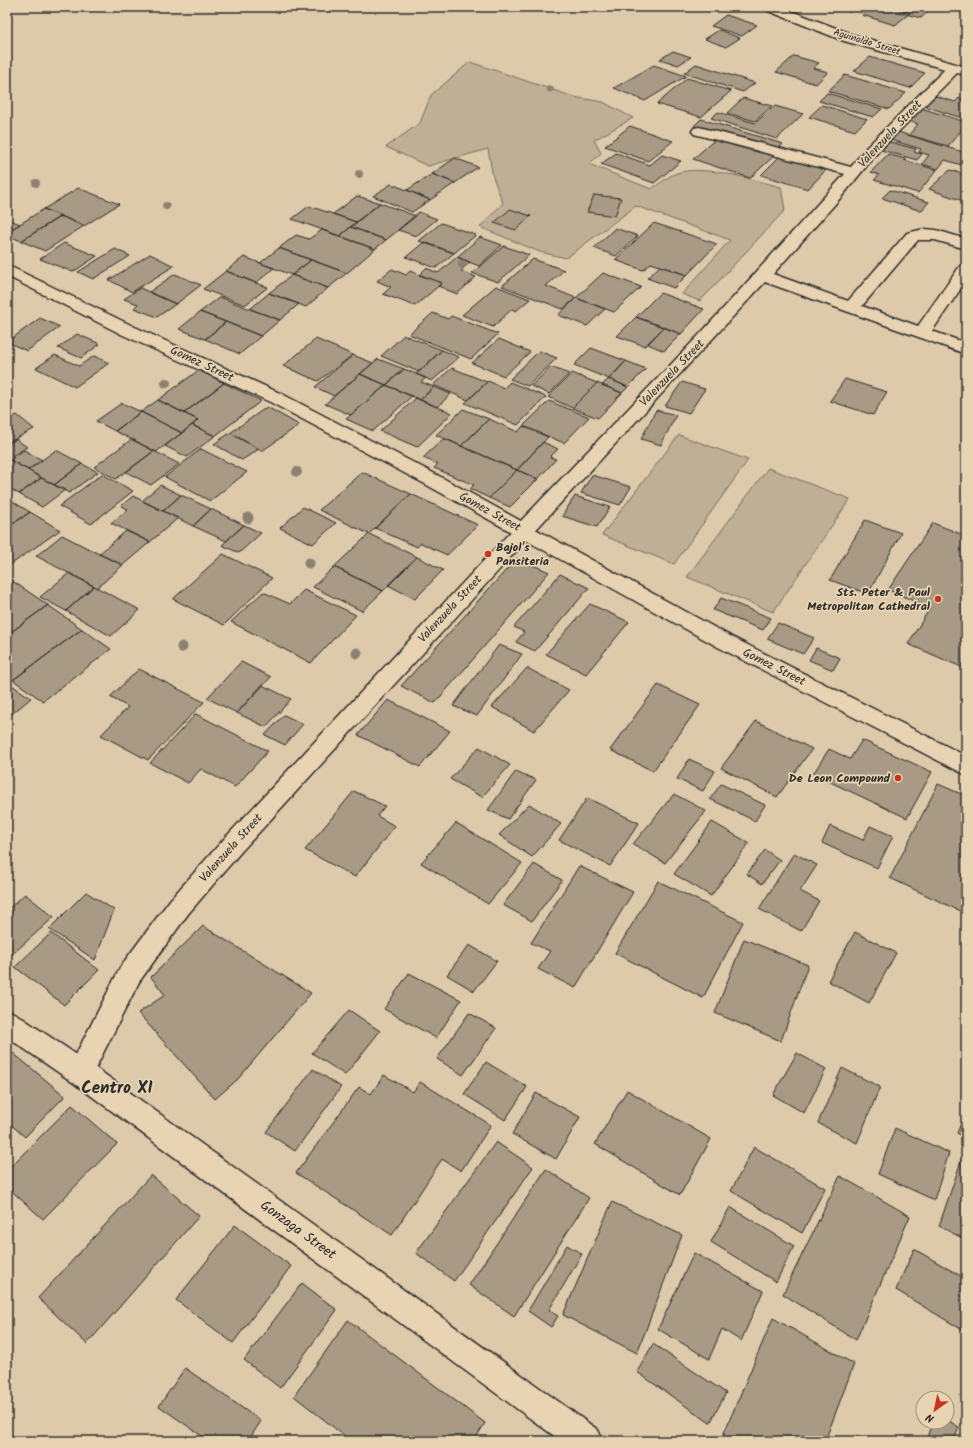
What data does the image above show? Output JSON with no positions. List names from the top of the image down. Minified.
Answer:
{"streets":{"street":["Aguinaldo Street","Valenzuela Street","Gomez Street","Gonzaga Street"]},"crossings":[["Aguinaldo Street","Valenzuela Street"],["Valenzuela Street","Gomez Street"],["Valenzuela Street","Gonzaga Street"]],"districts":["Centro XI"],"places":["Bajol's Pansiteria","Sts. Peter & Paul Metropolitan Cathedral","De Leon Compound"],"north":"bottom left"}
